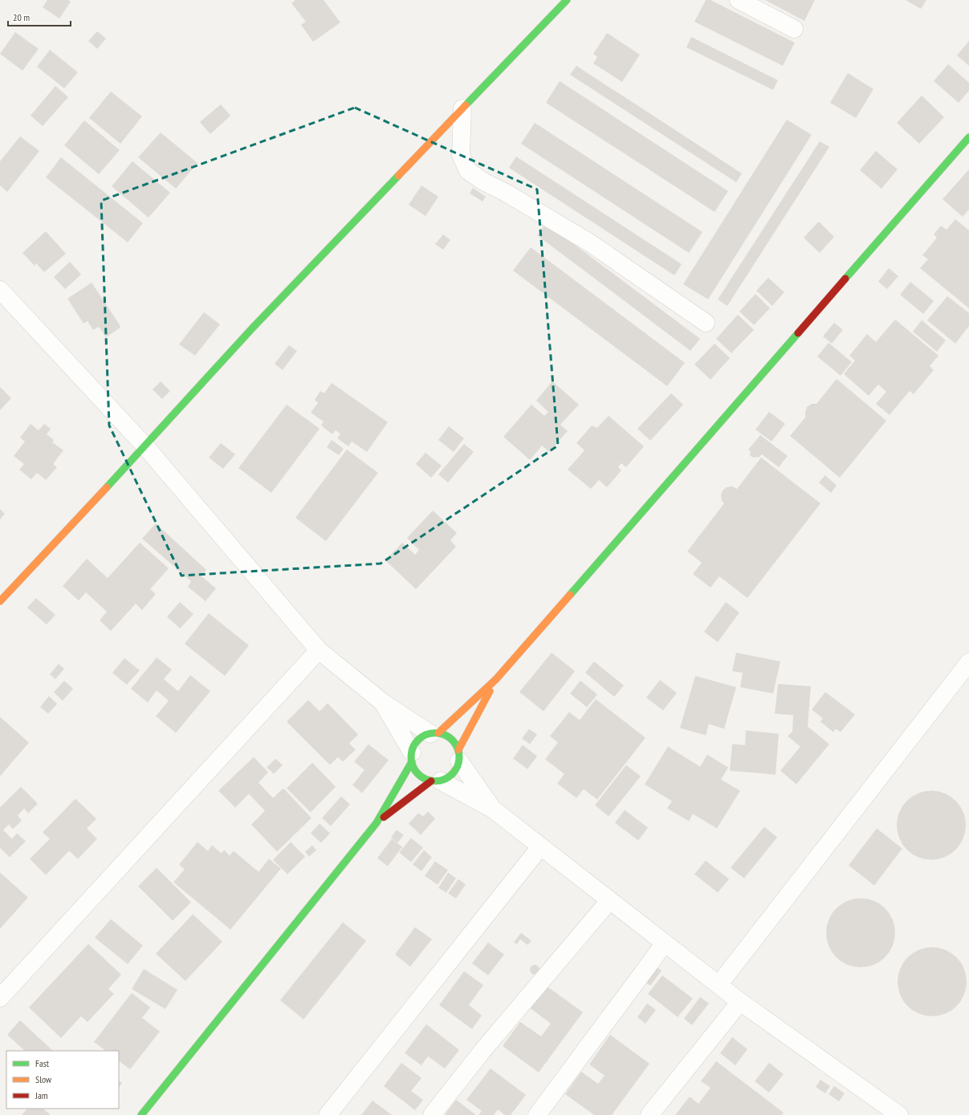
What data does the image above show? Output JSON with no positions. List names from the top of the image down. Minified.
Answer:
{"legend":["Fast","Slow","Jam"],"scale_bar":"20 m"}
